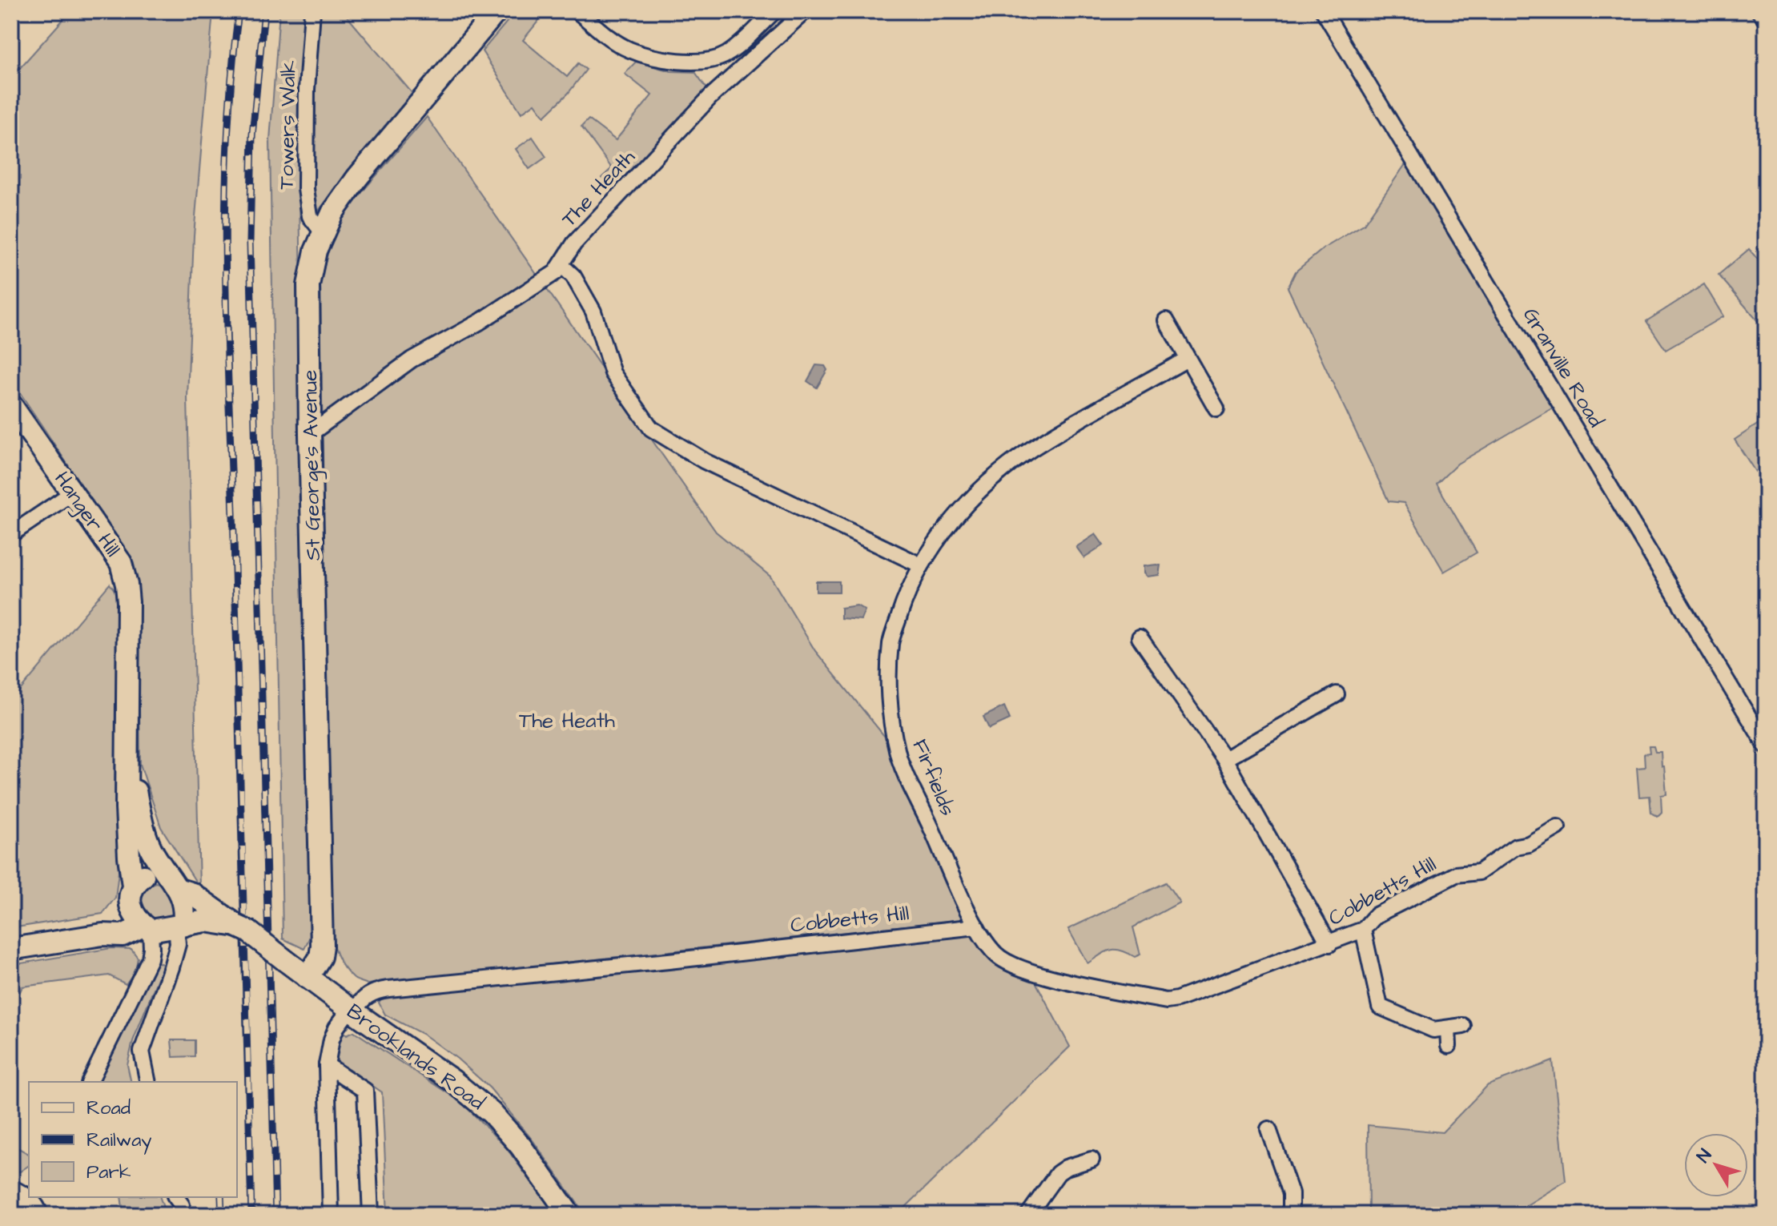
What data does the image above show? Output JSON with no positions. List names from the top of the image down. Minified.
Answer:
{"streets":{"main road":["St George’s Avenue","Hanger Hill","Brooklands Road"],"street":["Towers Walk","The Heath","Granville Road","Firfields","Cobbetts Hill"]},"crossings":[["Towers Walk","St George’s Avenue"],["The Heath","St George’s Avenue"],["St George’s Avenue","Brooklands Road"],["Hanger Hill","Brooklands Road"],["Firfields","Cobbetts Hill"],["Cobbetts Hill","Brooklands Road"]],"parks":["The Heath"],"legend":["Road","Railway","Park"],"north":"top left"}
